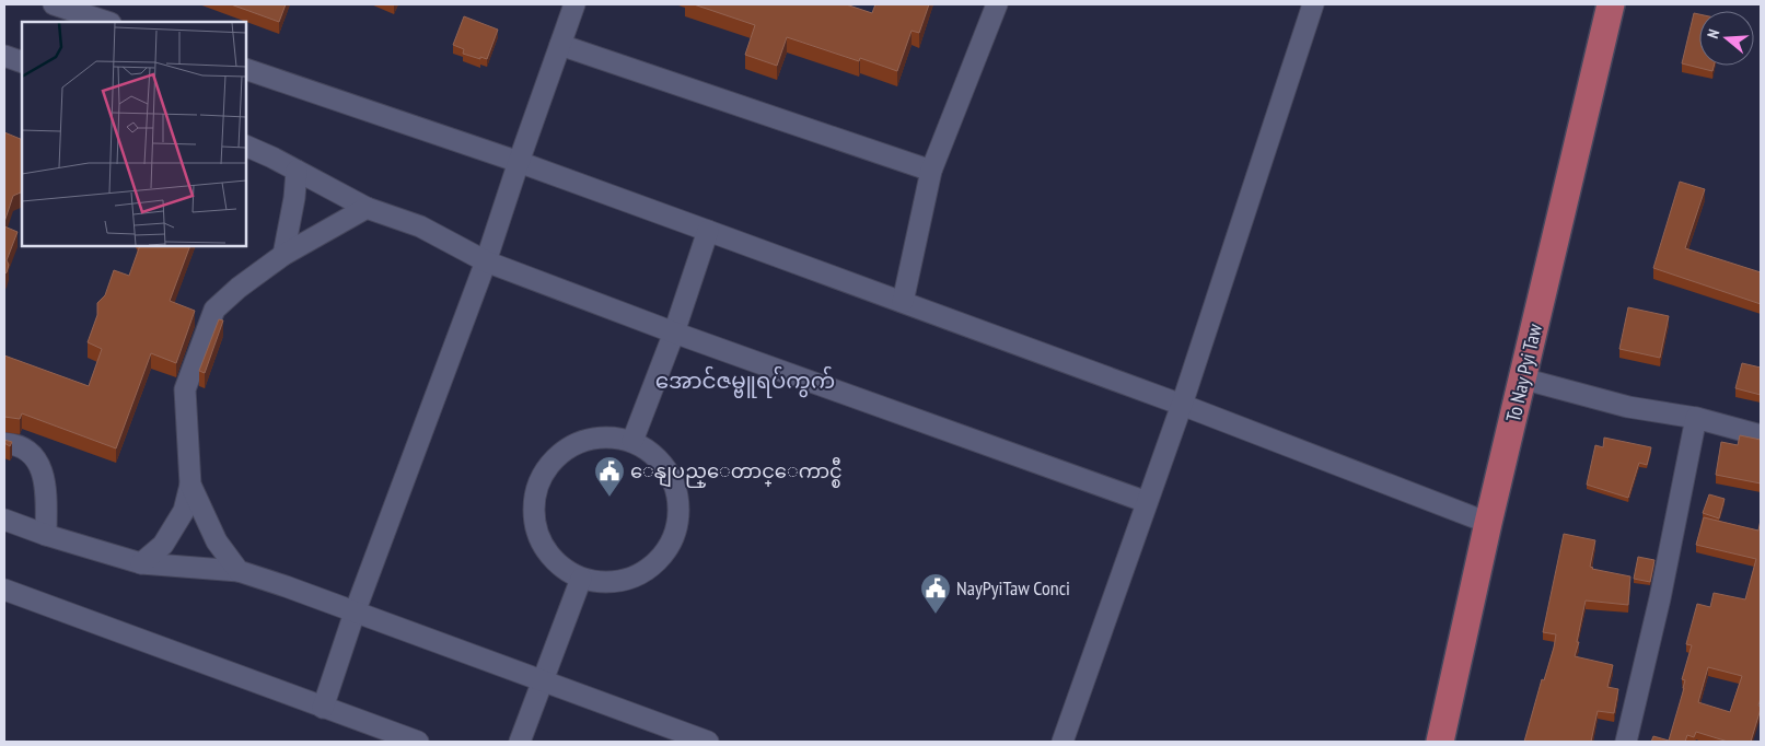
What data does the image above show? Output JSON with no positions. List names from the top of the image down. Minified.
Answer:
{"streets":{"main road":["To Nay Pyi Taw"]},"districts":["အောင်ဇမ္ဗူရပ်ကွက်"],"places":{"public building":["ေနျပည္ေတာင္ေကာင္စီ","NayPyiTaw Conci"]},"north":"left"}
